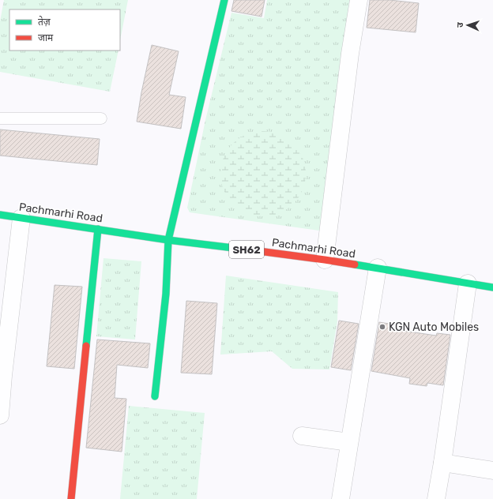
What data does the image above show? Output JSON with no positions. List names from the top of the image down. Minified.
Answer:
{"streets":{"street":["Pachmarhi Road","SH62"]},"places":["KGN Auto Mobiles"],"legend":["तेज़","जाम"],"north":"left"}
